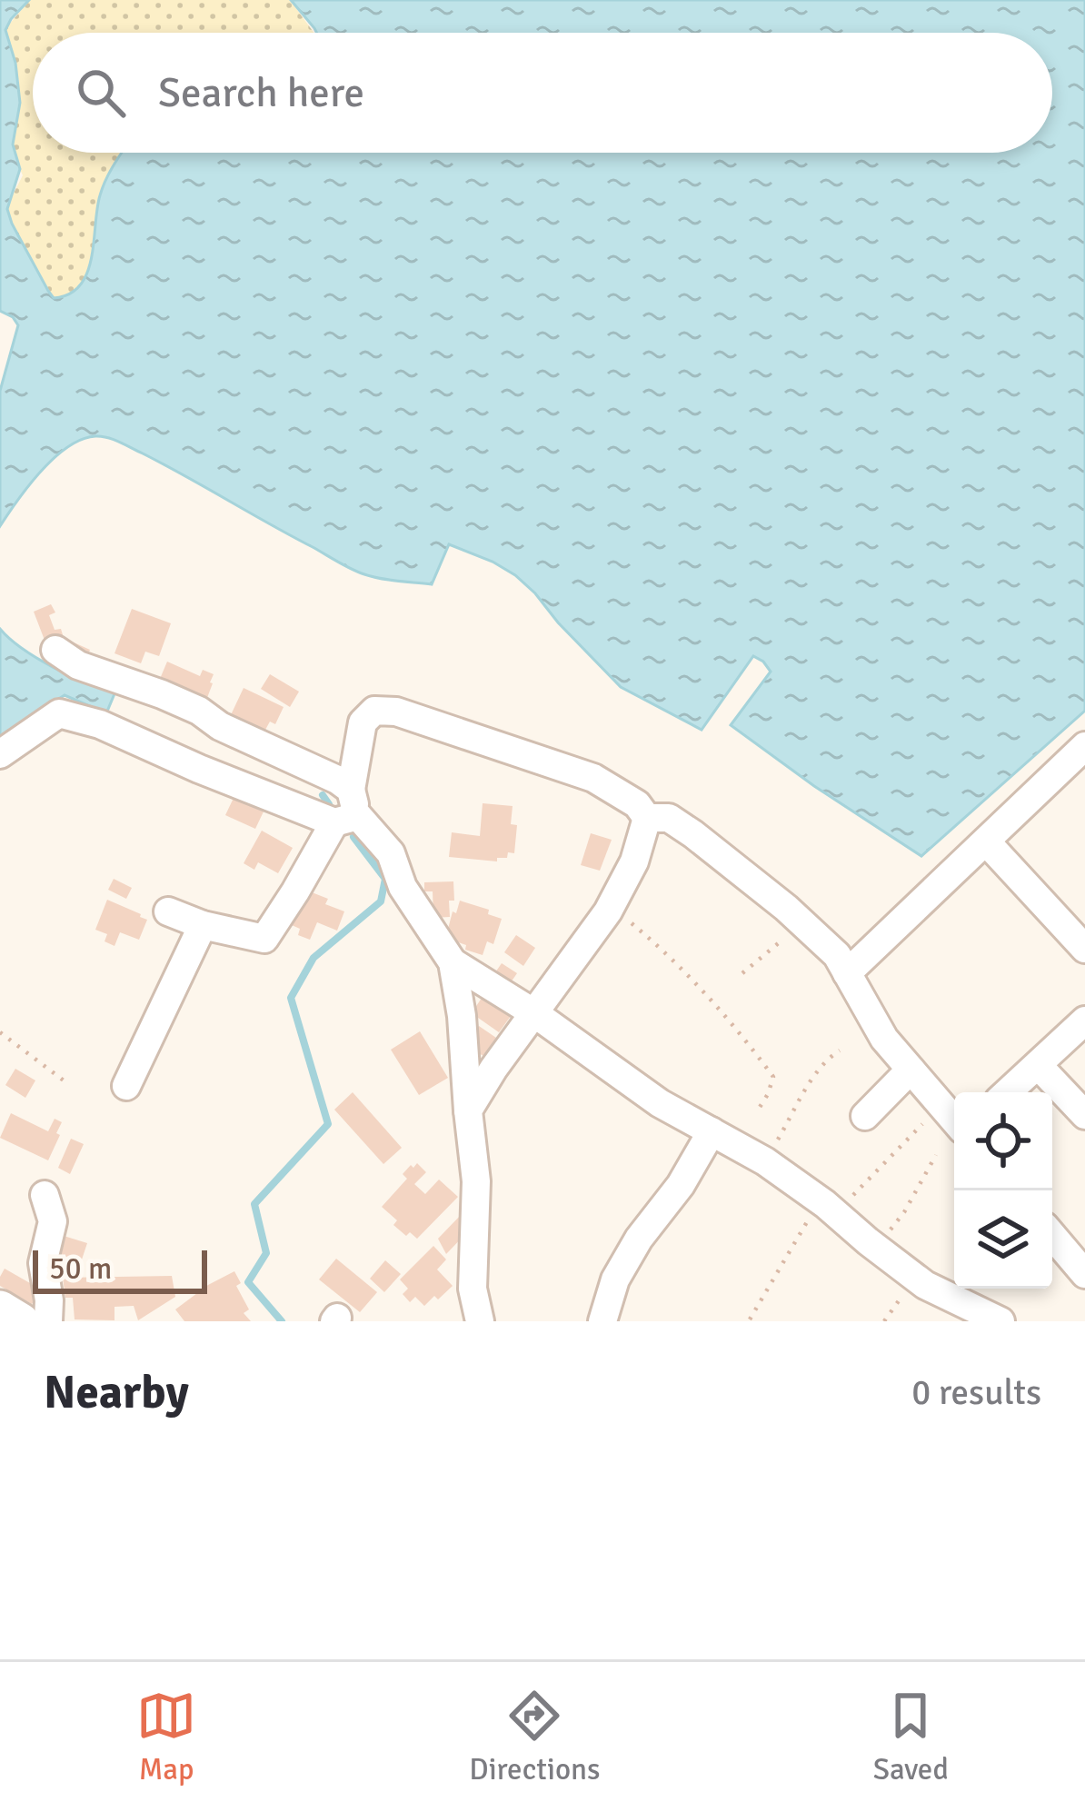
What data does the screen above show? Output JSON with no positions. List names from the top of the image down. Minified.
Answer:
{"scale_bar":"50 m","page":{"search":"Search here","scale":"50 m","heading":["Nearby","0 results"],"nav":["Map","Directions","Saved"]}}
